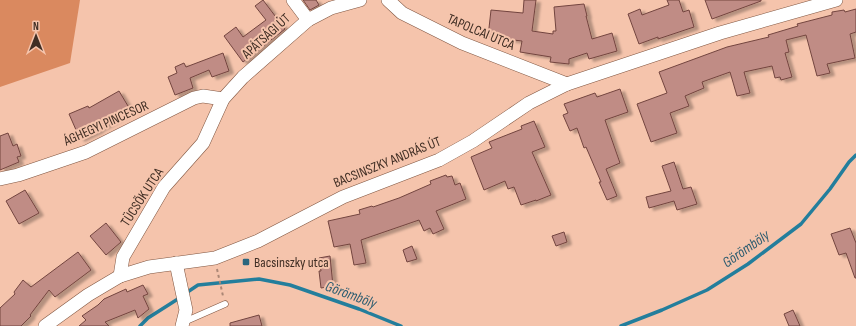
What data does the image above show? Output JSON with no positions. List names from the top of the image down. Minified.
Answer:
{"streets":{"street":["TAPOLCAI UTCA","APÁTSÁGI ÚT","ÁGHEGYI PINCESOR","BACSINSZKY ANDRÁS ÚT","TÜCSÖK UTCA"]},"crossings":[["TAPOLCAI UTCA","BACSINSZKY ANDRÁS ÚT"],["APÁTSÁGI ÚT","ÁGHEGYI PINCESOR"],["APÁTSÁGI ÚT","TÜCSÖK UTCA"],["ÁGHEGYI PINCESOR","TÜCSÖK UTCA"],["BACSINSZKY ANDRÁS ÚT","TÜCSÖK UTCA"]],"water":["Görömböly"],"places":{"transit":["Bacsinszky utca"]},"north":"top"}
